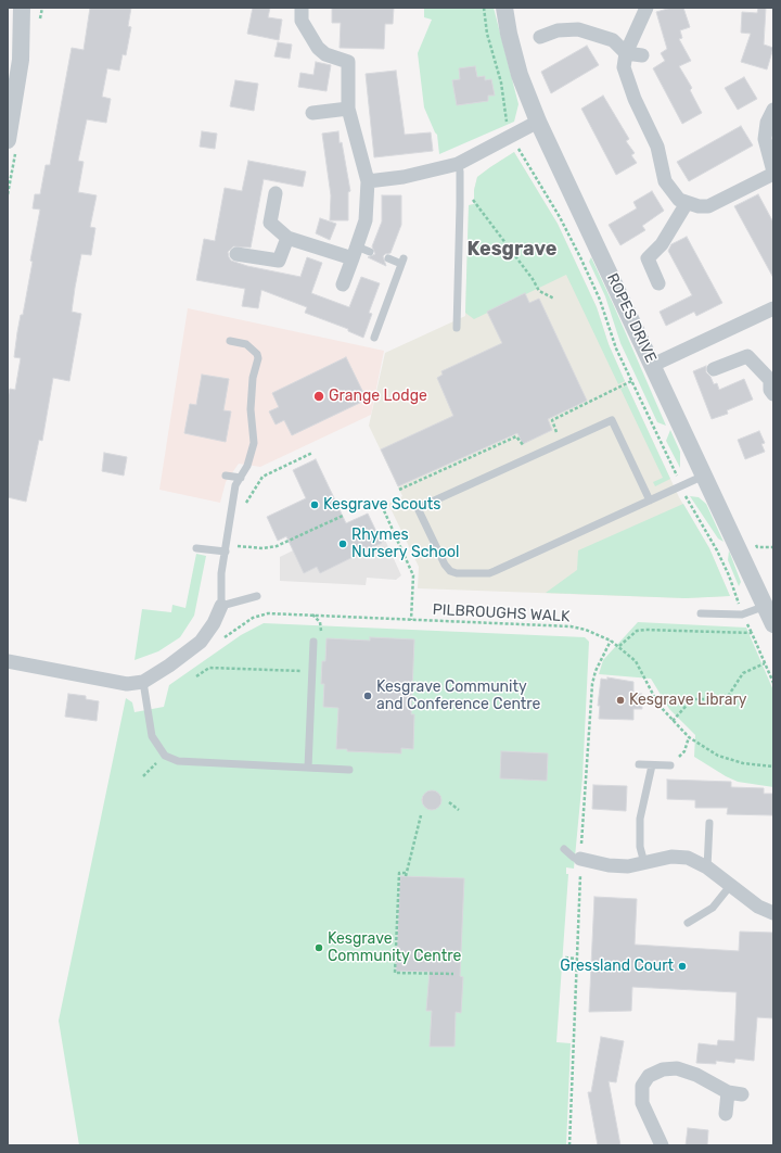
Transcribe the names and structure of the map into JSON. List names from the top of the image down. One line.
{"streets":{"street":["ROPES DRIVE"],"path":["PILBROUGHS WALK"]},"districts":["Kesgrave"],"places":["Grange Lodge","Kesgrave Scouts","Rhymes Nursery School","Kesgrave Community and Conference Centre","Kesgrave Library","Kesgrave Community Centre","Gressland Court"]}
